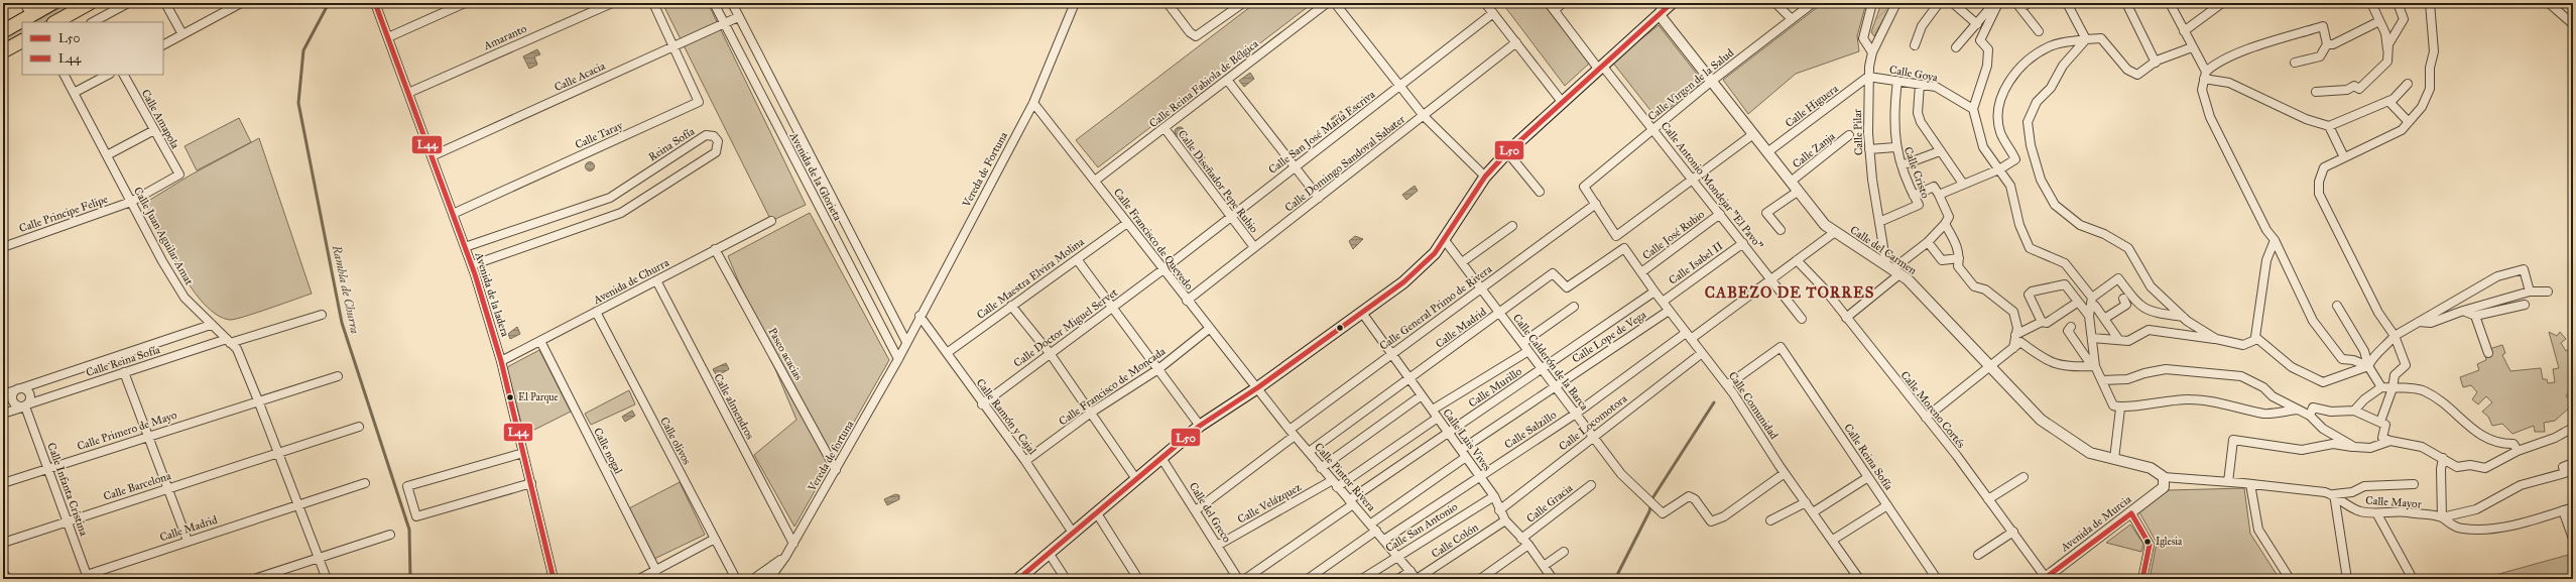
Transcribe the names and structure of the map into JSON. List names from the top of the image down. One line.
{"streets":{"street":["Amaranto","Calle Goya","Calle Acacia","Calle Reina Fabiola de Bélgica","Calle Virgen de la Salud","Calle Higuera","Calle Amapola","Calle San José María Escriva","Calle Pilar","Calle Taray","Reina Sofía","Calle Zanja","Calle Domingo Sandoval Sabater","Vereda de Fortuna","Calle Cristo","Avenida de la Glorieta","Calle Diseñador Pepe Rubio","Calle Antonio Mondejar \"El Pavo\"","Calle Principe Felipe","Calle José Rubio","Calle Juan Aguilar Amat","Calle Francisco de Quevedo","Calle del Carmen","Calle Isabel II","Calle Maestra Elvira Molina","Avenida de Churra","Avenida de la ladera","Calle General Primo de Rivera","Calle Doctor Miguel Servet","Calle Madrid","Calle Lope de Vega","Paseo acacias","Calle Reina Sofía","Calle Calderón de la Barca","Calle Francisco de Moncada","Calle Murillo","Calle Comunidad","Calle almendros","Calle Moreno Cortés","Calle Ramón y Cajal","Calle Locomotora","Calle Salzillo","Calle Primero de Mayo","Calle Luis Vives","Calle olivos","Calle nogal","Vereda de fortuna","Calle Pintor Rivera","Calle Barcelona","Calle Infanta Cristina","Calle Mayor","Calle Velázquez","Calle Gracia","Calle del Greco","Avenida de Murcia","Calle San Antonio","Calle Colón"]},"crossings":[["Amaranto","Avenida de la ladera"],["Calle Goya","Calle Higuera"],["Calle Goya","Calle Pilar"],["Calle Goya","Calle Cristo"],["Calle Acacia","Calle Taray"],["Calle Acacia","Avenida de la Glorieta"],["Calle Acacia","Avenida de la ladera"],["Calle Reina Fabiola de Bélgica","Calle Diseñador Pepe Rubio"],["Calle Reina Fabiola de Bélgica","Calle Francisco de Quevedo"],["Calle Virgen de la Salud","Calle Antonio Mondejar \"El Pavo\""],["Calle Virgen de la Salud","Calle del Carmen"],["Calle Virgen de la Salud","Calle General Primo de Rivera"],["Calle Higuera","Calle Pilar"],["Calle Higuera","Calle del Carmen"],["Calle Amapola","Calle Principe Felipe"],["Calle San José María Escriva","Calle Diseñador Pepe Rubio"],["Calle San José María Escriva","Calle Francisco de Quevedo"],["Calle San José María Escriva","Calle Doctor Miguel Servet"],["Calle Pilar","Calle Cristo"],["Calle Pilar","Calle del Carmen"],["Calle Taray","Avenida de la ladera"],["Reina Sofía","Avenida de la ladera"],["Calle Zanja","Calle del Carmen"],["Calle Domingo Sandoval Sabater","Calle Diseñador Pepe Rubio"],["Calle Domingo Sandoval Sabater","Calle Francisco de Quevedo"],["Vereda de Fortuna","Avenida de la Glorieta"],["Vereda de Fortuna","Calle Francisco de Quevedo"],["Vereda de Fortuna","Calle Ramón y Cajal"],["Vereda de Fortuna","Vereda de fortuna"],["Avenida de la Glorieta","Vereda de fortuna"],["Calle Antonio Mondejar \"El Pavo\"","Calle José Rubio"],["Calle Antonio Mondejar \"El Pavo\"","Calle Isabel II"],["Calle Antonio Mondejar \"El Pavo\"","Calle Salzillo"],["Calle Principe Felipe","Calle Juan Aguilar Amat"],["Calle José Rubio","Calle Comunidad"],["Calle Juan Aguilar Amat","Calle Madrid"],["Calle Juan Aguilar Amat","Calle Reina Sofía"],["Calle Juan Aguilar Amat","Calle Primero de Mayo"],["Calle Juan Aguilar Amat","Calle Barcelona"],["Calle Francisco de Quevedo","Calle Maestra Elvira Molina"],["Calle Francisco de Quevedo","Calle Doctor Miguel Servet"],["Calle Francisco de Quevedo","Calle Francisco de Moncada"],["Calle Francisco de Quevedo","Calle Pintor Rivera"],["Calle del Carmen","Calle Salzillo"],["Calle del Carmen","Calle Mayor"],["Calle del Carmen","Avenida de Murcia"],["Calle Isabel II","Calle Comunidad"],["Calle Maestra Elvira Molina","Calle Ramón y Cajal"],["Avenida de Churra","Avenida de la ladera"],["Avenida de Churra","Paseo acacias"],["Avenida de Churra","Calle almendros"],["Avenida de Churra","Calle olivos"],["Avenida de Churra","Calle nogal"],["Calle General Primo de Rivera","Calle Calderón de la Barca"],["Calle General Primo de Rivera","Calle Luis Vives"],["Calle General Primo de Rivera","Calle Pintor Rivera"],["Calle General Primo de Rivera","Calle del Greco"],["Calle Doctor Miguel Servet","Calle Ramón y Cajal"],["Calle Madrid","Calle Calderón de la Barca"],["Calle Madrid","Calle Comunidad"],["Calle Madrid","Calle Luis Vives"],["Calle Madrid","Calle Pintor Rivera"],["Calle Madrid","Calle Infanta Cristina"],["Calle Lope de Vega","Calle Calderón de la Barca"],["Calle Lope de Vega","Calle Comunidad"],["Calle Lope de Vega","Calle Luis Vives"],["Calle Lope de Vega","Calle Pintor Rivera"],["Paseo acacias","Vereda de fortuna"],["Calle Reina Sofía","Calle Comunidad"],["Calle Reina Sofía","Calle Infanta Cristina"],["Calle Calderón de la Barca","Calle Murillo"],["Calle Calderón de la Barca","Calle Comunidad"],["Calle Calderón de la Barca","Calle Locomotora"],["Calle Calderón de la Barca","Calle Salzillo"],["Calle Francisco de Moncada","Calle Ramón y Cajal"],["Calle Murillo","Calle Comunidad"],["Calle Murillo","Calle Luis Vives"],["Calle Murillo","Calle Pintor Rivera"],["Calle Comunidad","Calle Locomotora"],["Calle Comunidad","Calle Salzillo"],["Calle almendros","Vereda de fortuna"],["Calle Moreno Cortés","Calle Salzillo"],["Calle Moreno Cortés","Avenida de Murcia"],["Calle Locomotora","Calle Luis Vives"],["Calle Salzillo","Calle Luis Vives"],["Calle Salzillo","Calle Pintor Rivera"],["Calle Primero de Mayo","Calle Infanta Cristina"],["Calle Luis Vives","Calle Velázquez"],["Calle Luis Vives","Calle Gracia"],["Calle Luis Vives","Calle San Antonio"],["Calle Luis Vives","Calle Colón"],["Calle Pintor Rivera","Calle Velázquez"],["Calle Pintor Rivera","Calle San Antonio"],["Calle Pintor Rivera","Calle Colón"],["Calle Barcelona","Calle Infanta Cristina"],["Calle Mayor","Avenida de Murcia"],["Calle Velázquez","Calle del Greco"]],"districts":["CABEZO DE TORRES"],"water":["Rambla de Churra"],"places":["El Parque","Iglesia"],"lines":["transit line L50","transit line L44"],"legend":["L50","L44"]}
